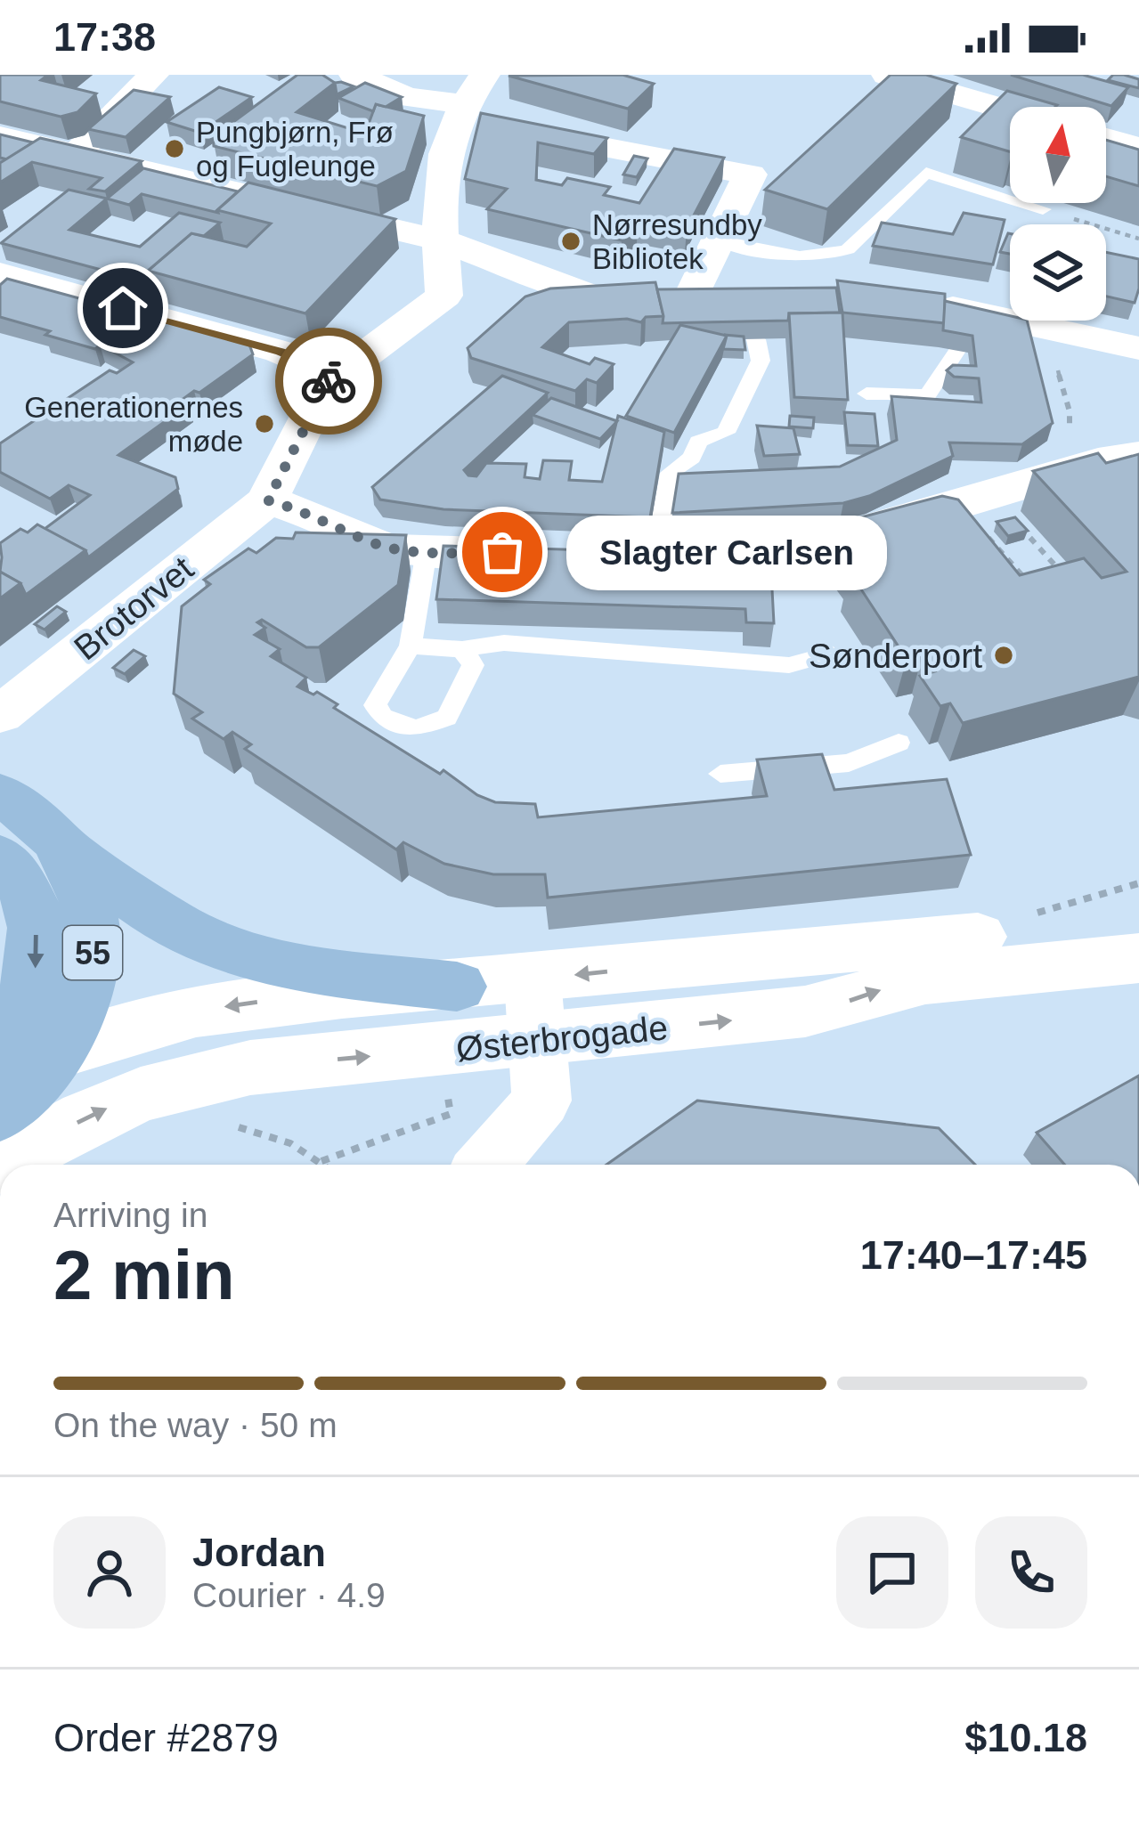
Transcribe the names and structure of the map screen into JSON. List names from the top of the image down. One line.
{"streets":{"main road":["55","Østerbrogade"],"street":["Brotorvet"]},"crossings":[["55","Østerbrogade"]],"places":["Pungbjørn, Frø og Fugleunge","Nørresundby Bibliotek","Generationernes møde","Slagter Carlsen","Sønderport"],"north":"top","page":{"status":"17:38","bubble":"Slagter Carlsen","heading":["2 min","Arriving in","17:40–17:45"],"panel":["Jordan","Courier · 4.9","Order #2879","$10.18"],"bar":"On the way · 50 m"}}
